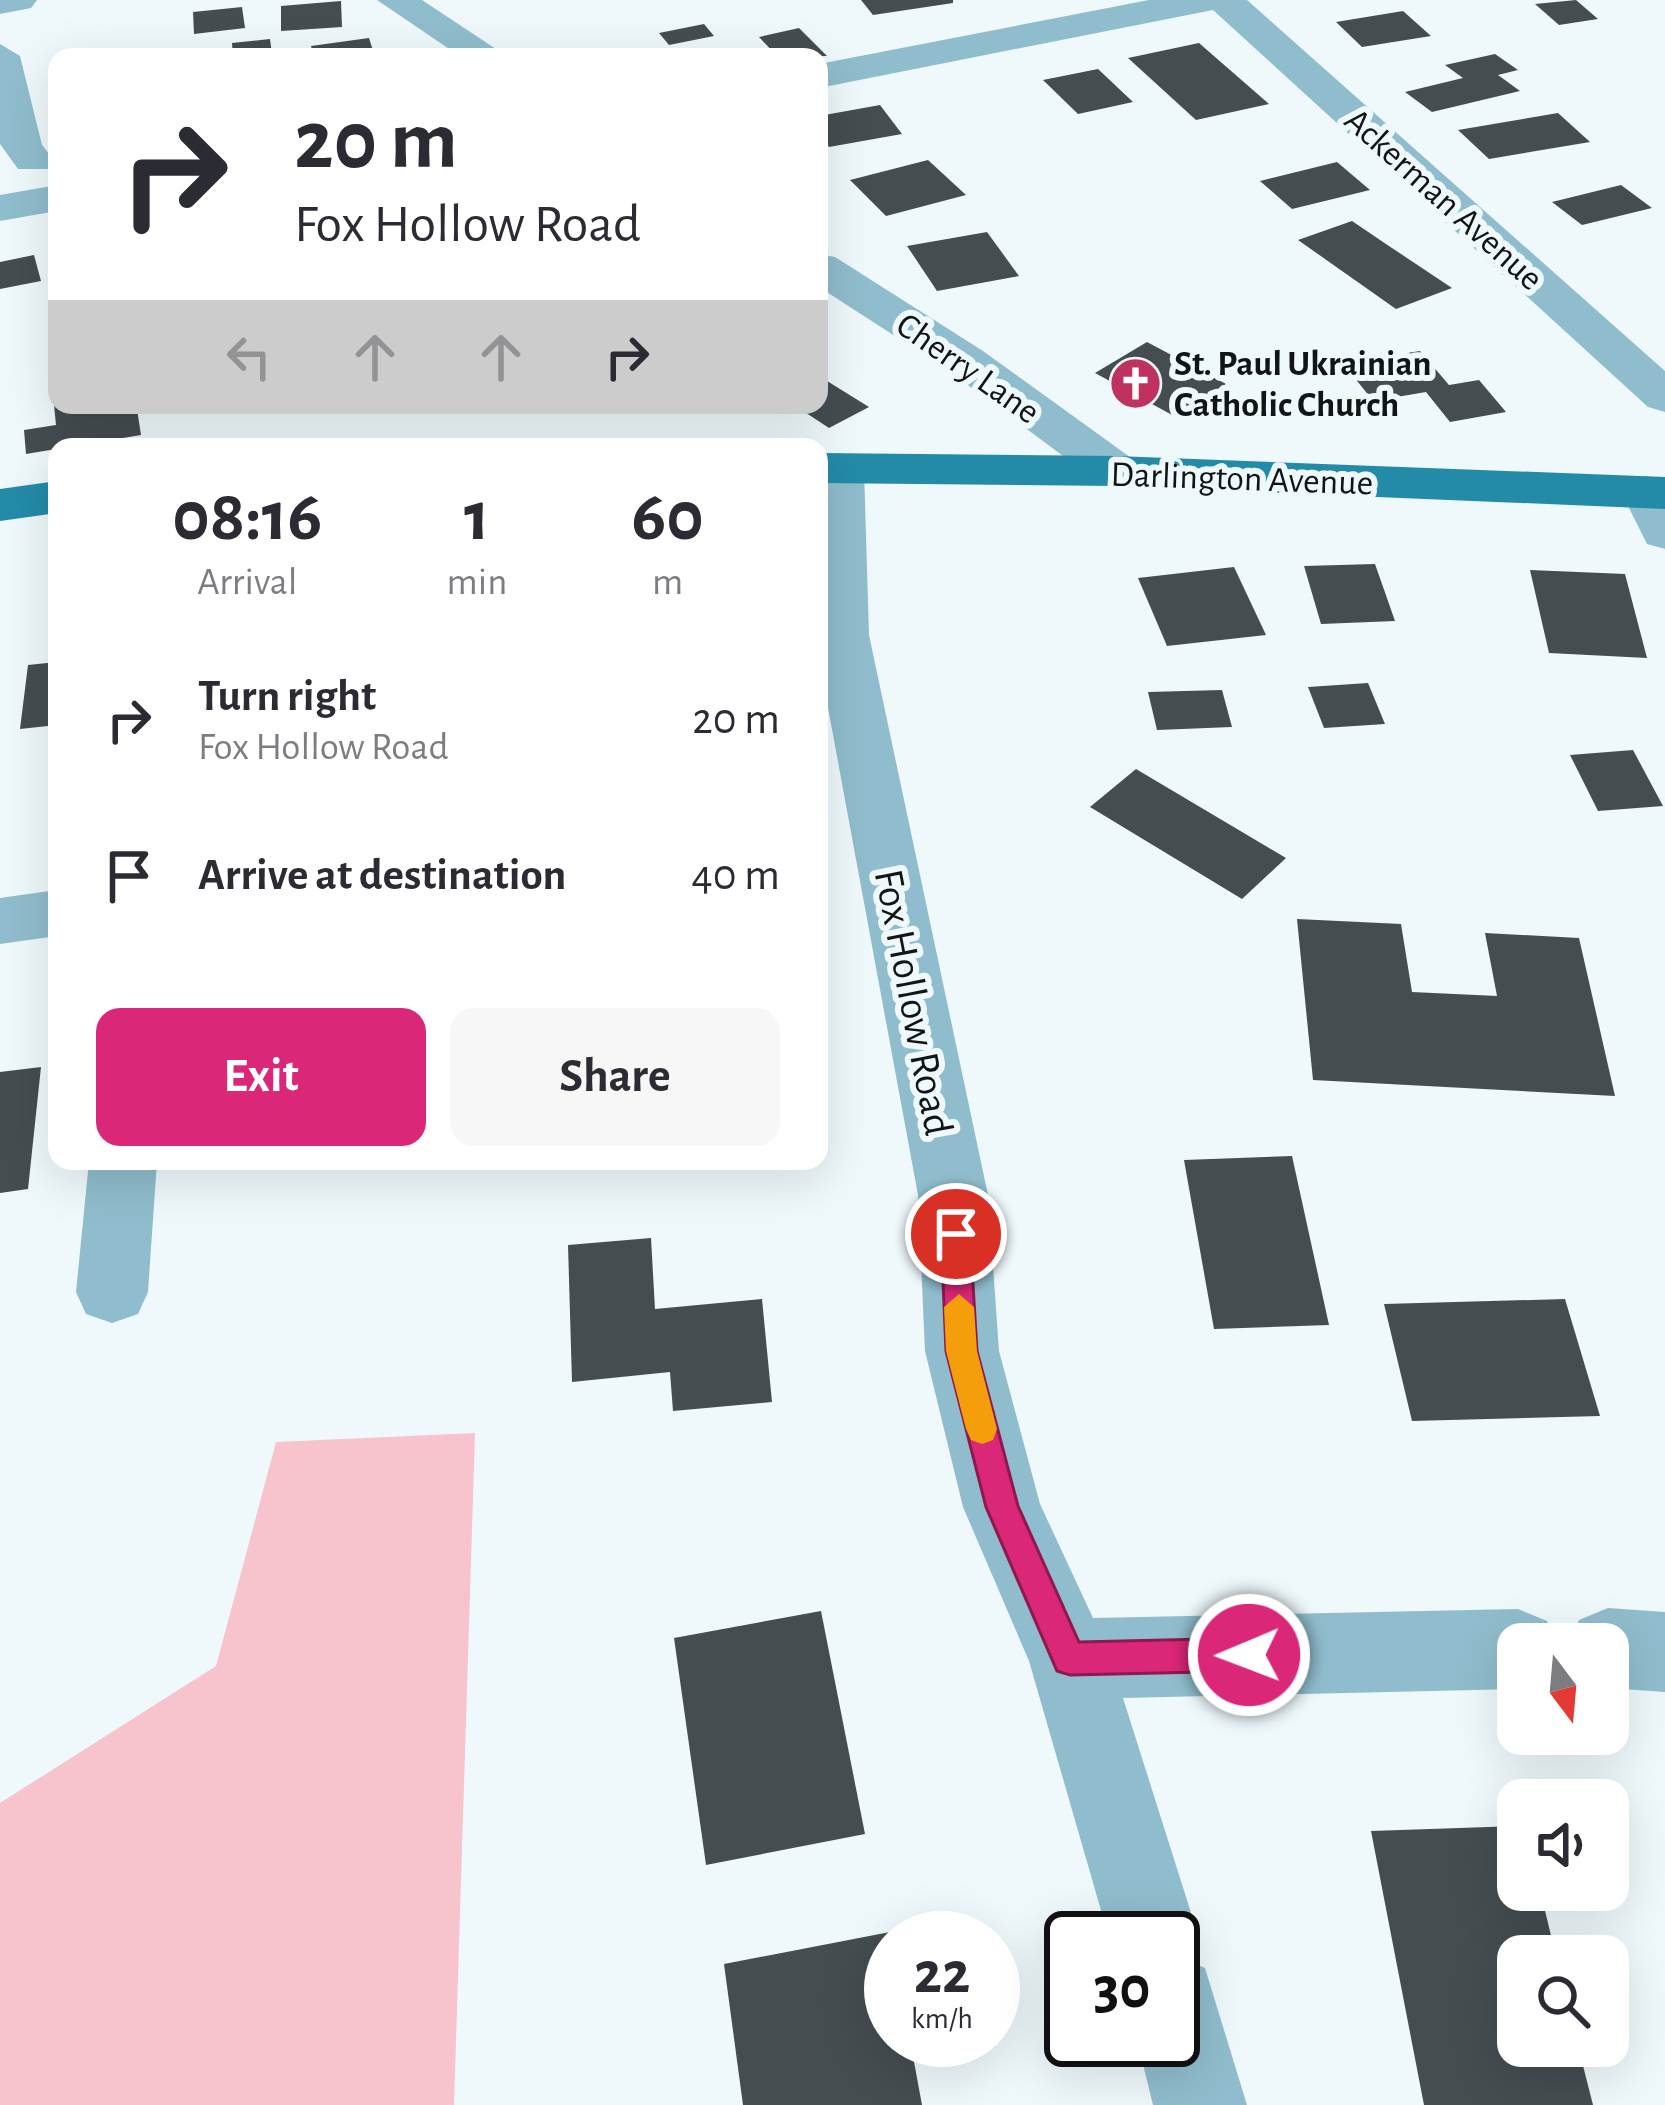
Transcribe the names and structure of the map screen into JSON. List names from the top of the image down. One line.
{"streets":{"main road":["Darlington Avenue"],"street":["Ackerman Avenue","Cherry Lane","Fox Hollow Road"]},"crossings":[["Cherry Lane","Darlington Avenue"],["Darlington Avenue","Fox Hollow Road"]],"places":{"church":["St. Paul Ukrainian Catholic Church"]},"north":"bottom","page":{"turn":["20 m","Fox Hollow Road"],"eta":["08:16","Arrival","1","min","60","m"],"list":[{"name":"Turn right","note":"Fox Hollow Road","value":"20 m"},{"name":"Arrive at destination","value":"40 m"}],"buttons":["Exit","Share"],"speed":"22 km/h","limit":"30"}}
